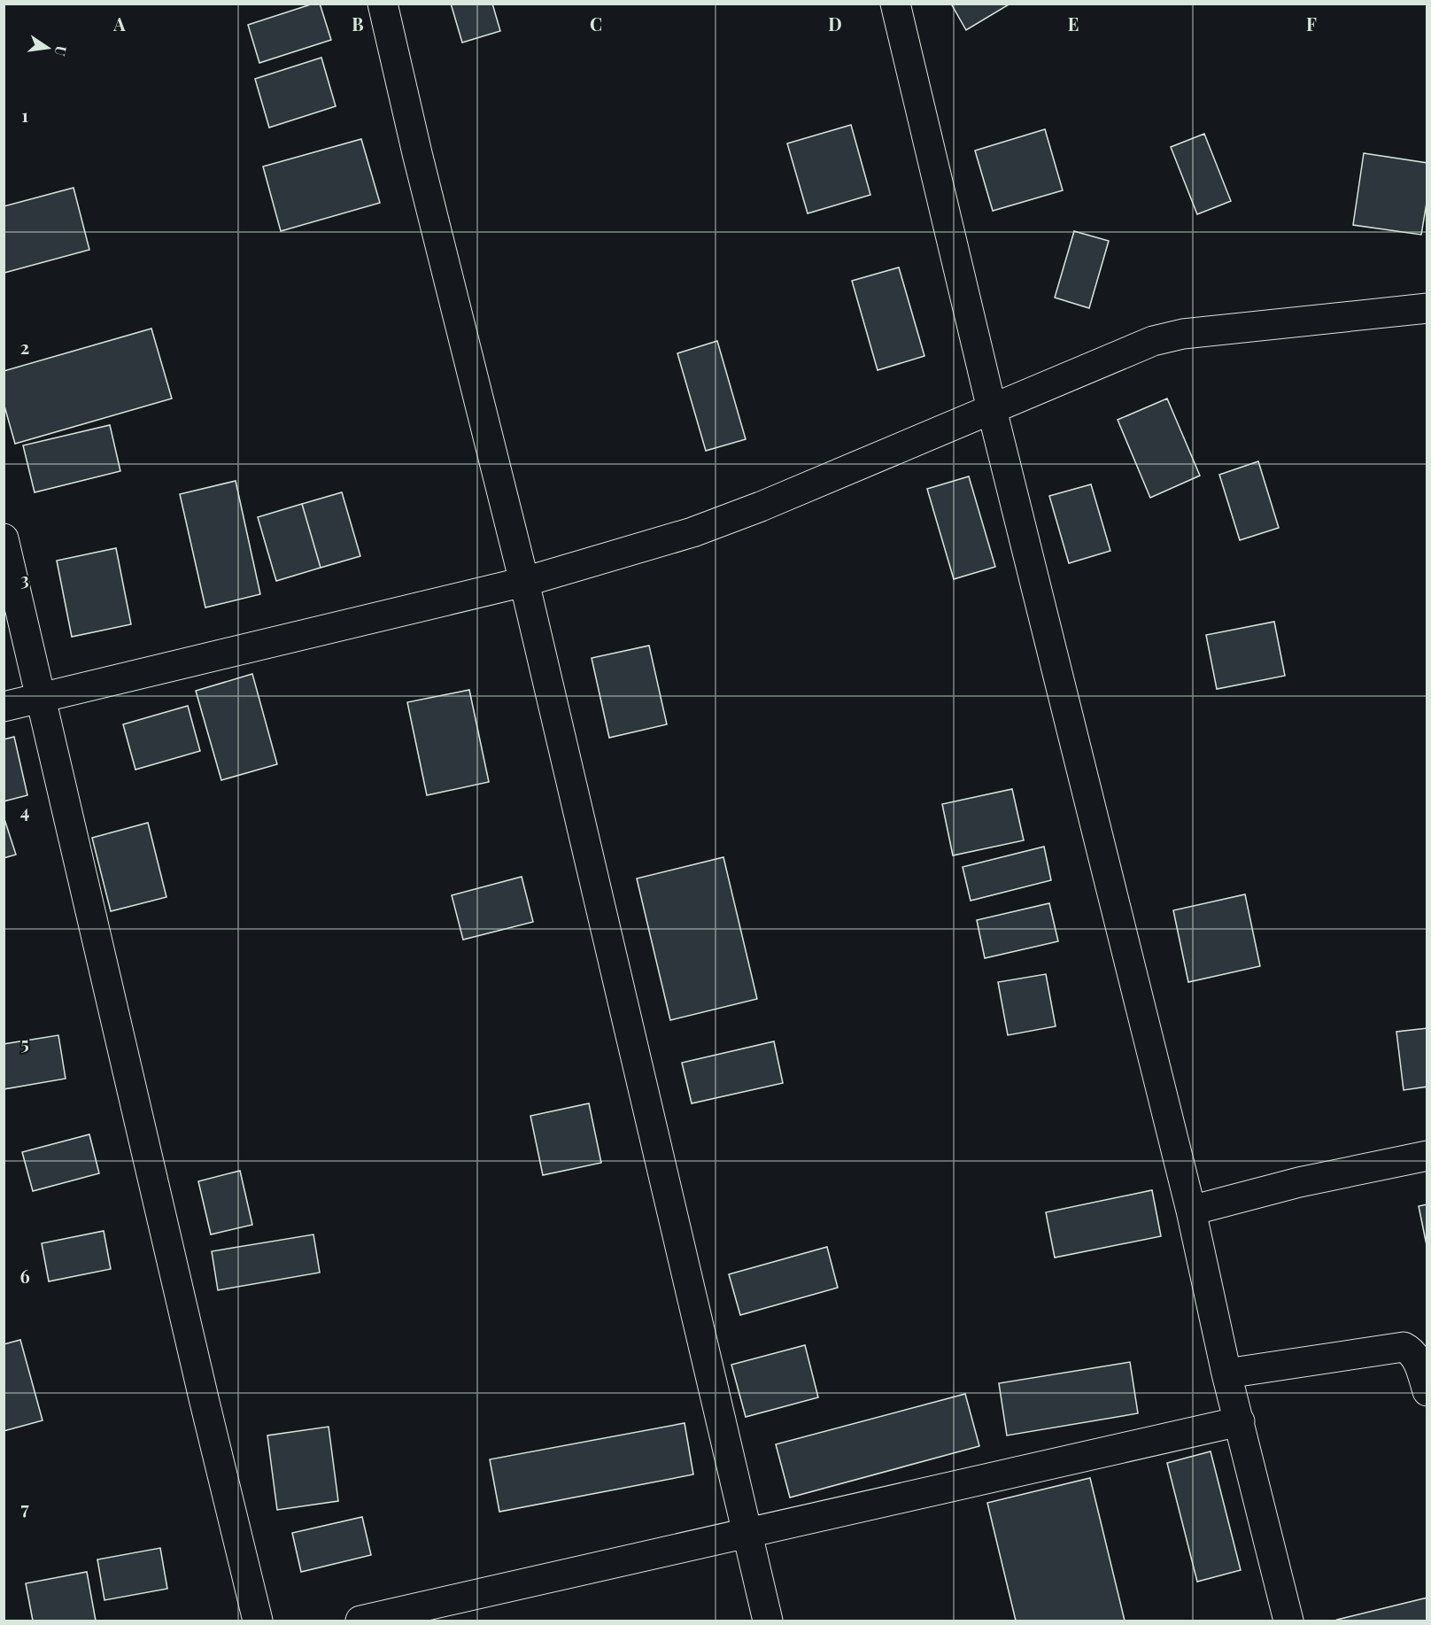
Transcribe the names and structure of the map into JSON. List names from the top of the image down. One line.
{"north":"right","grid":{"columns":["A","B","C","D","E","F"],"rows":["1","2","3","4","5","6","7"]}}
